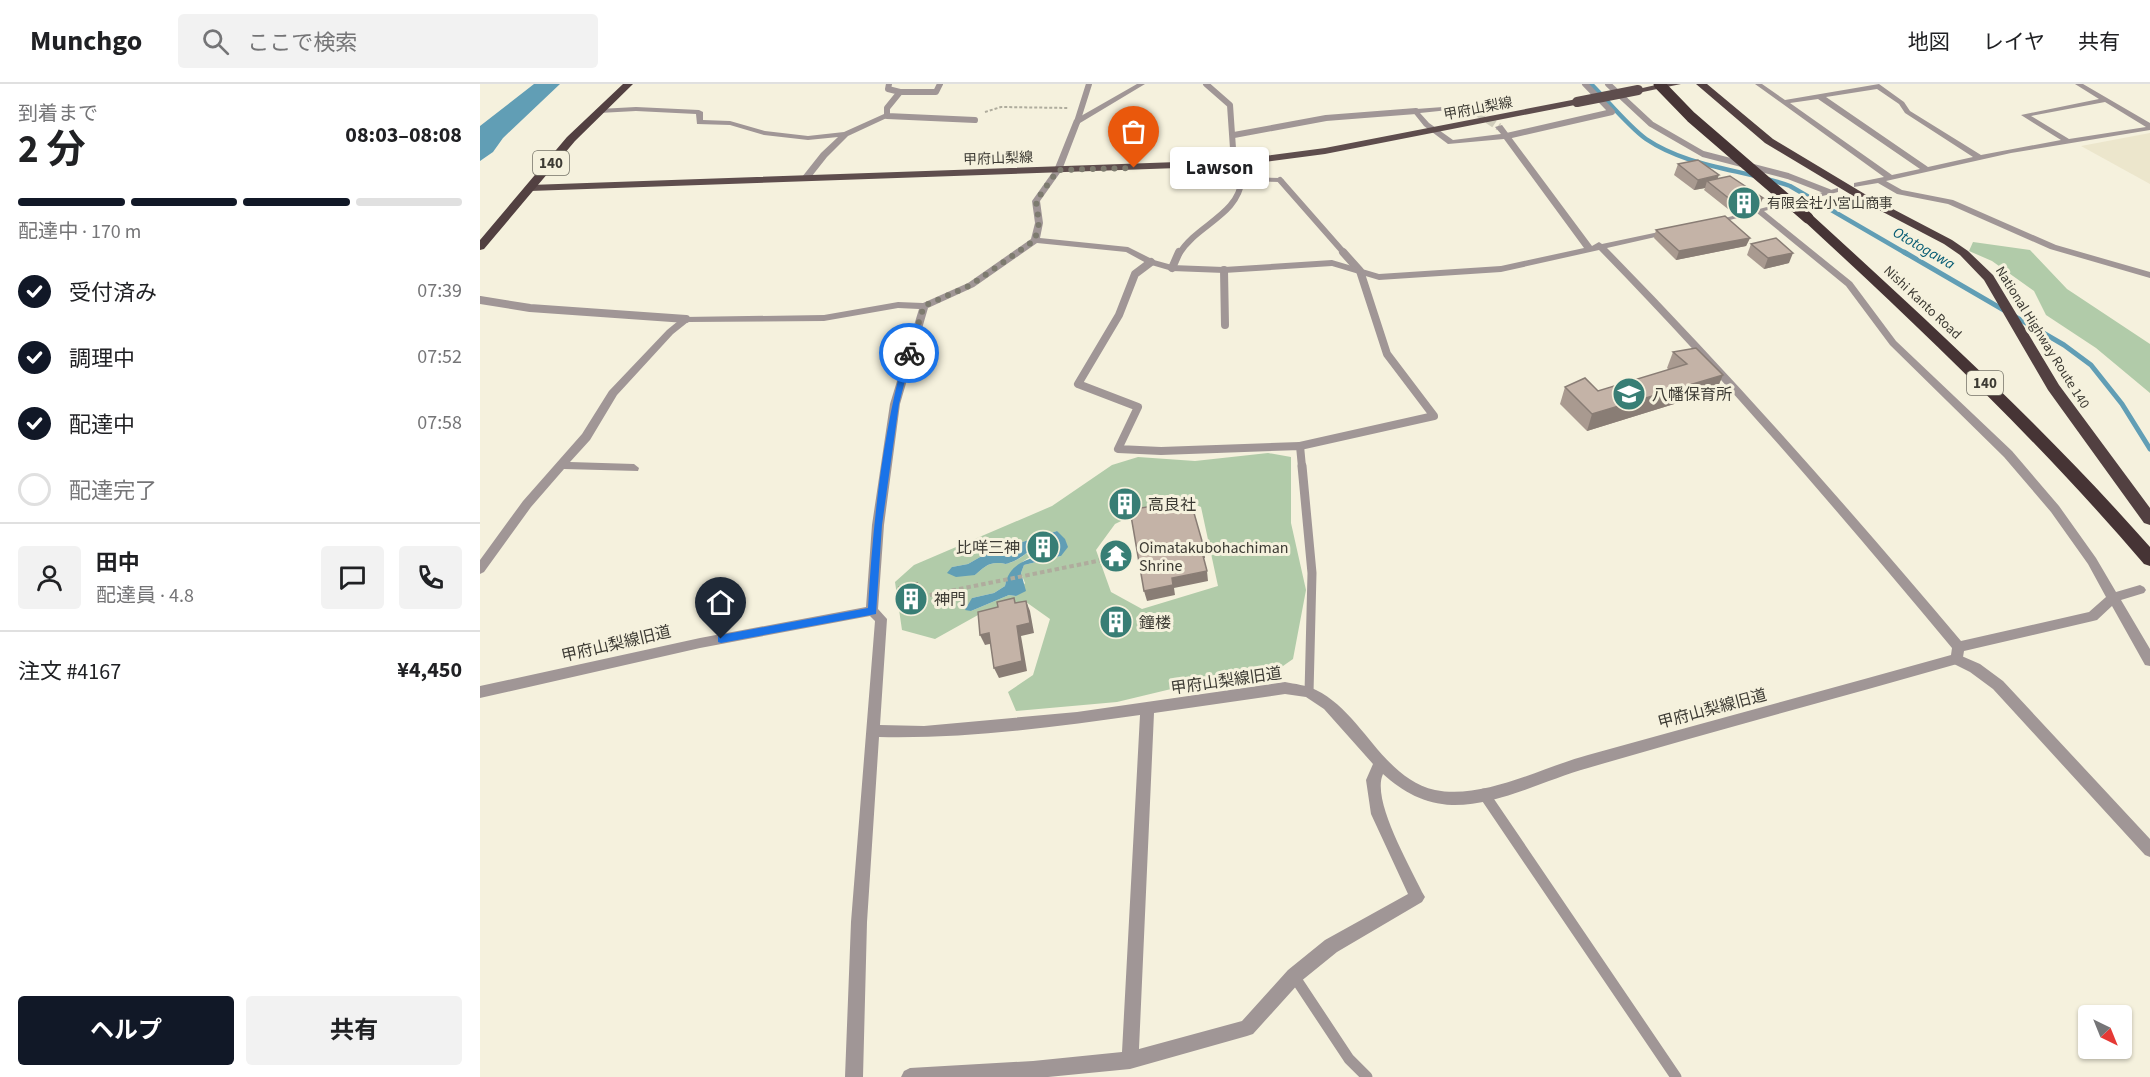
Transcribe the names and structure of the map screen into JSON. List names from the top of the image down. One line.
{"streets":{"highway":["140","Nishi Kanto Road","National Highway Route 140"],"main road":["甲府山梨線"],"street":["甲府山梨線旧道"]},"crossings":[["甲府山梨線","140"]],"water":["Ototogawa"],"places":{"other":["Lawson"],"building":["有限会社小宮山商事","高良社","比咩三神","神門","鐘楼"],"school or university":["八幡保育所"],"temple":["Oimatakubohachiman Shrine"]},"north":"bottom right","page":{"header":"Munchgo","search":"ここで検索","nav":["地図","レイヤ","共有"],"heading":["2 分","到着まで","08:03–08:08"],"panel":["田中","配達員 · 4.8","注文 #4167","¥4,450"],"bubble":"Lawson","bar":"配達中 · 170 m","list":[["受付済み","07:39"],["調理中","07:52"],["配達中","07:58"],"配達完了"],"buttons":["ヘルプ","共有"]}}
